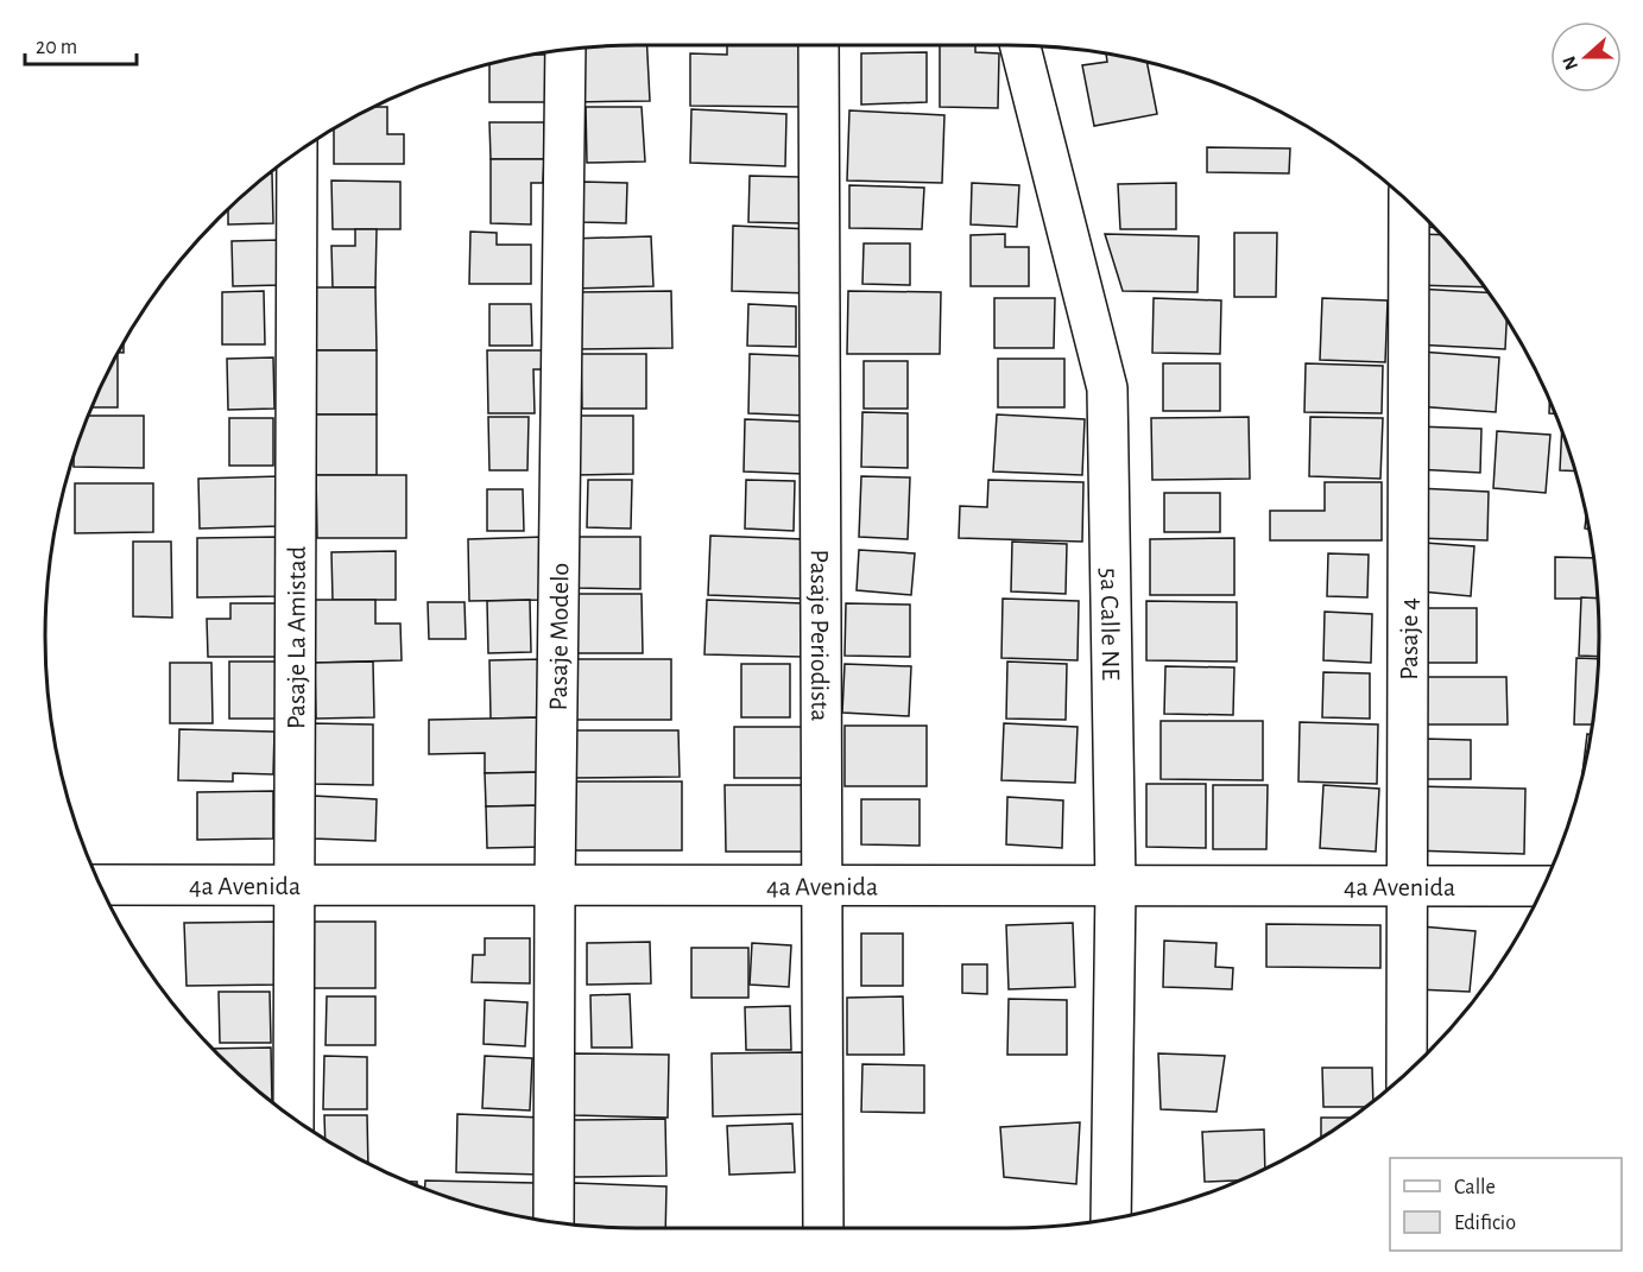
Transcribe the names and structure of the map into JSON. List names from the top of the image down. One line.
{"streets":{"street":["5a Calle NE","Pasaje Periodista","Pasaje La Amistad","Pasaje Modelo","Pasaje 4","4a Avenida"]},"crossings":[["5a Calle NE","4a Avenida"],["Pasaje Periodista","4a Avenida"],["Pasaje La Amistad","4a Avenida"],["Pasaje Modelo","4a Avenida"],["Pasaje 4","4a Avenida"]],"legend":["Calle","Edificio"],"scale_bar":"20 m","north":"left"}
